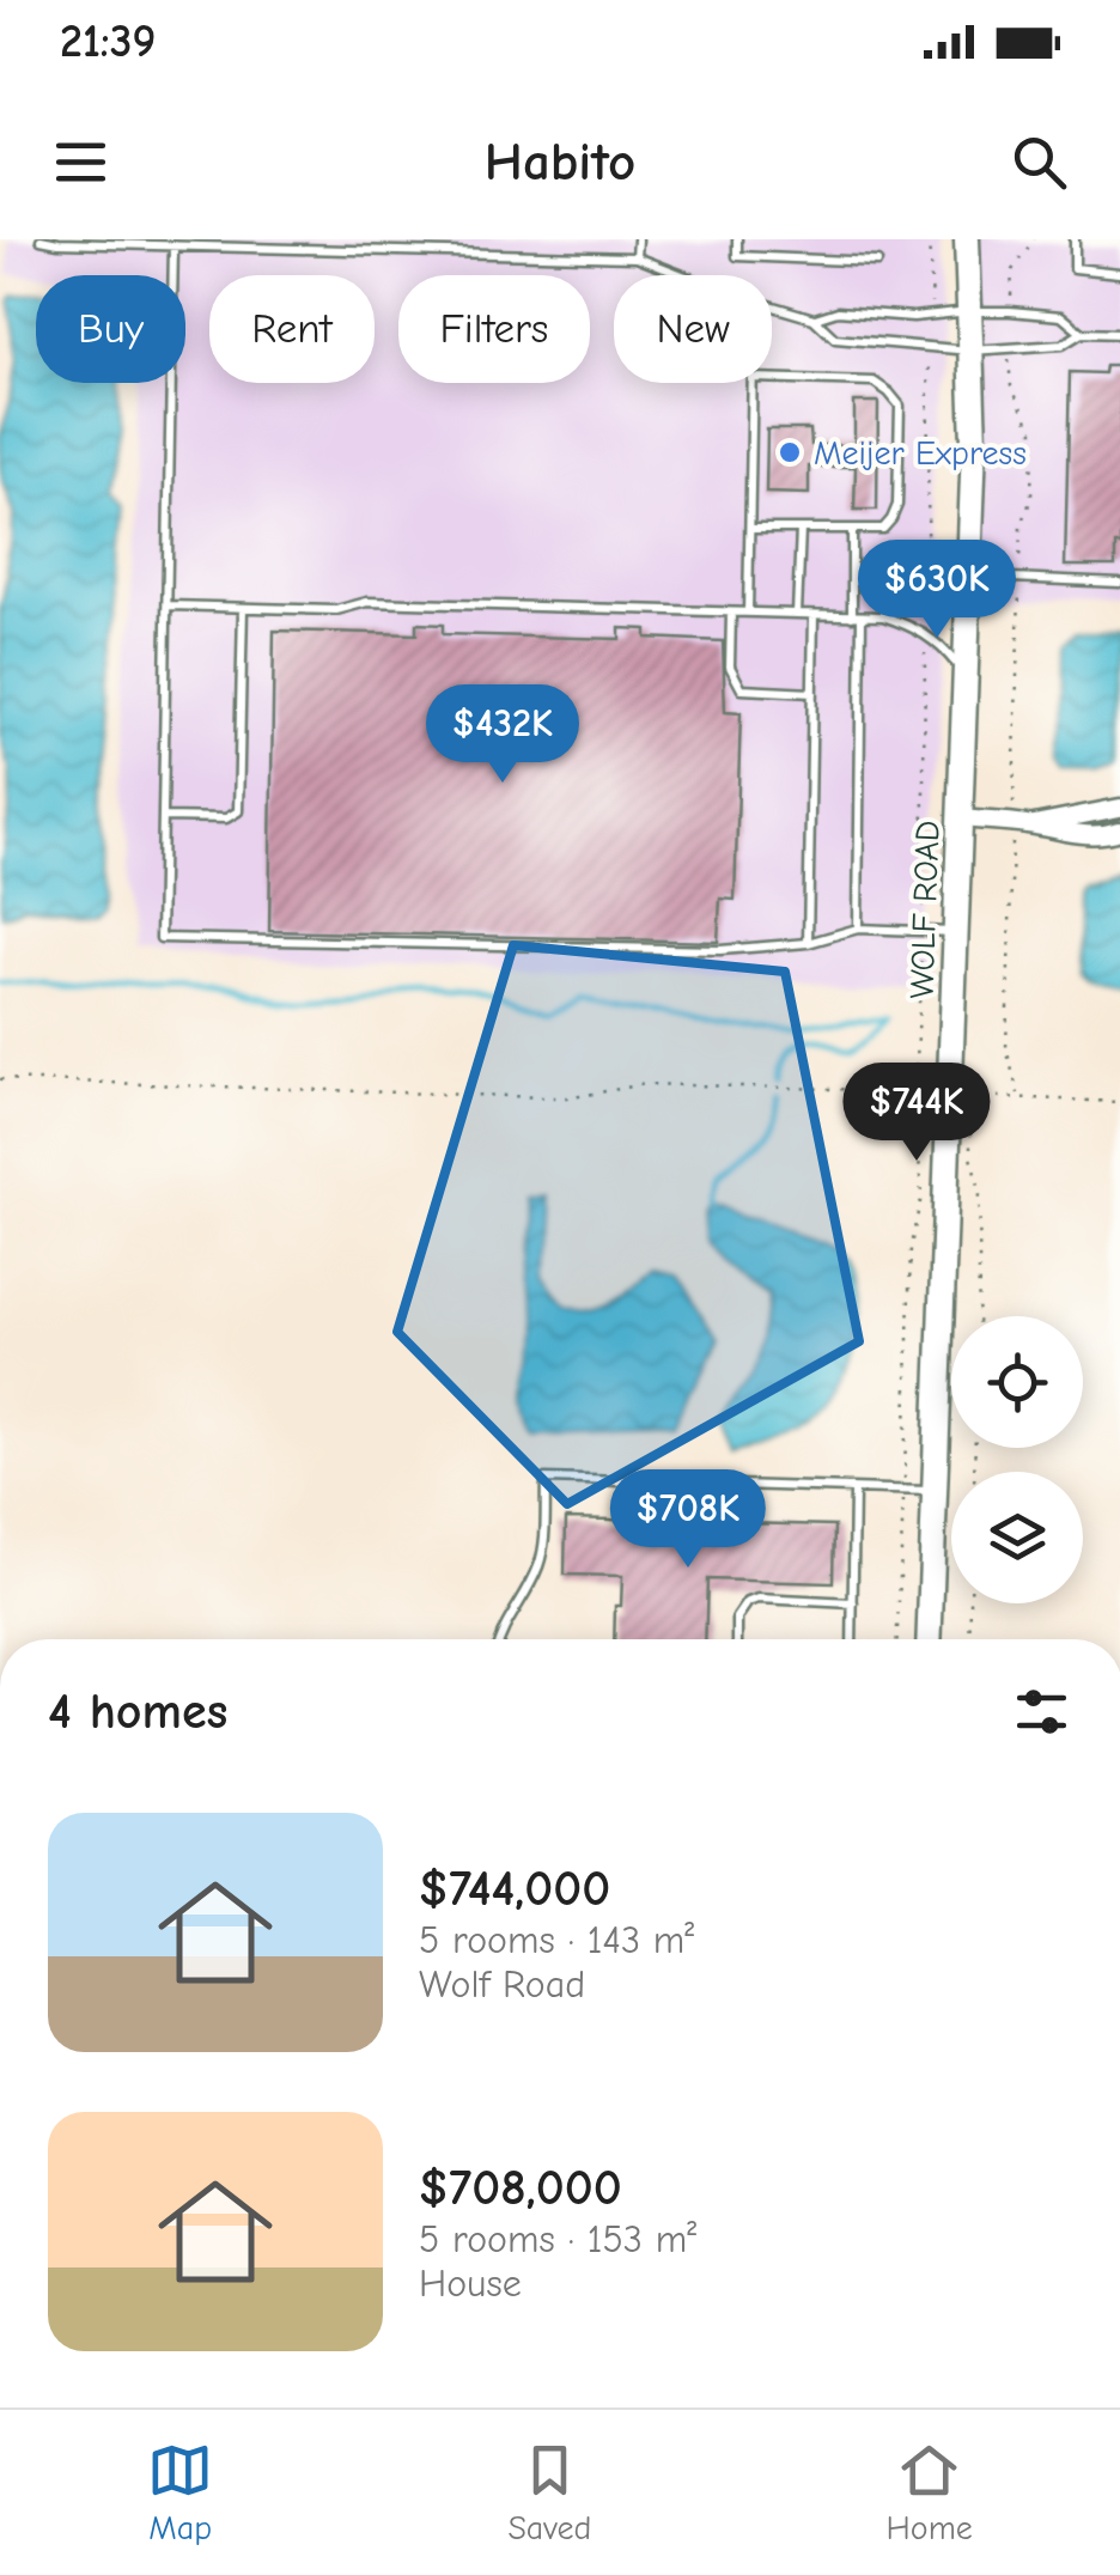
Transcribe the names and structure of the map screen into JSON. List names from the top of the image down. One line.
{"streets":{"main road":["WOLF ROAD"]},"places":["Meijer Express"],"page":{"status":"21:39","header":"Habito","chip":["Buy","Rent","Filters","New"],"price":["$630K","$432K","$744K","$708K"],"heading":"4 homes","list":[{"name":"$744,000","note":"5 rooms · 143 m² · Wolf Road"},{"name":"$708,000","note":"5 rooms · 153 m² · House"}],"tabs":["Map","Saved","Home"]}}
